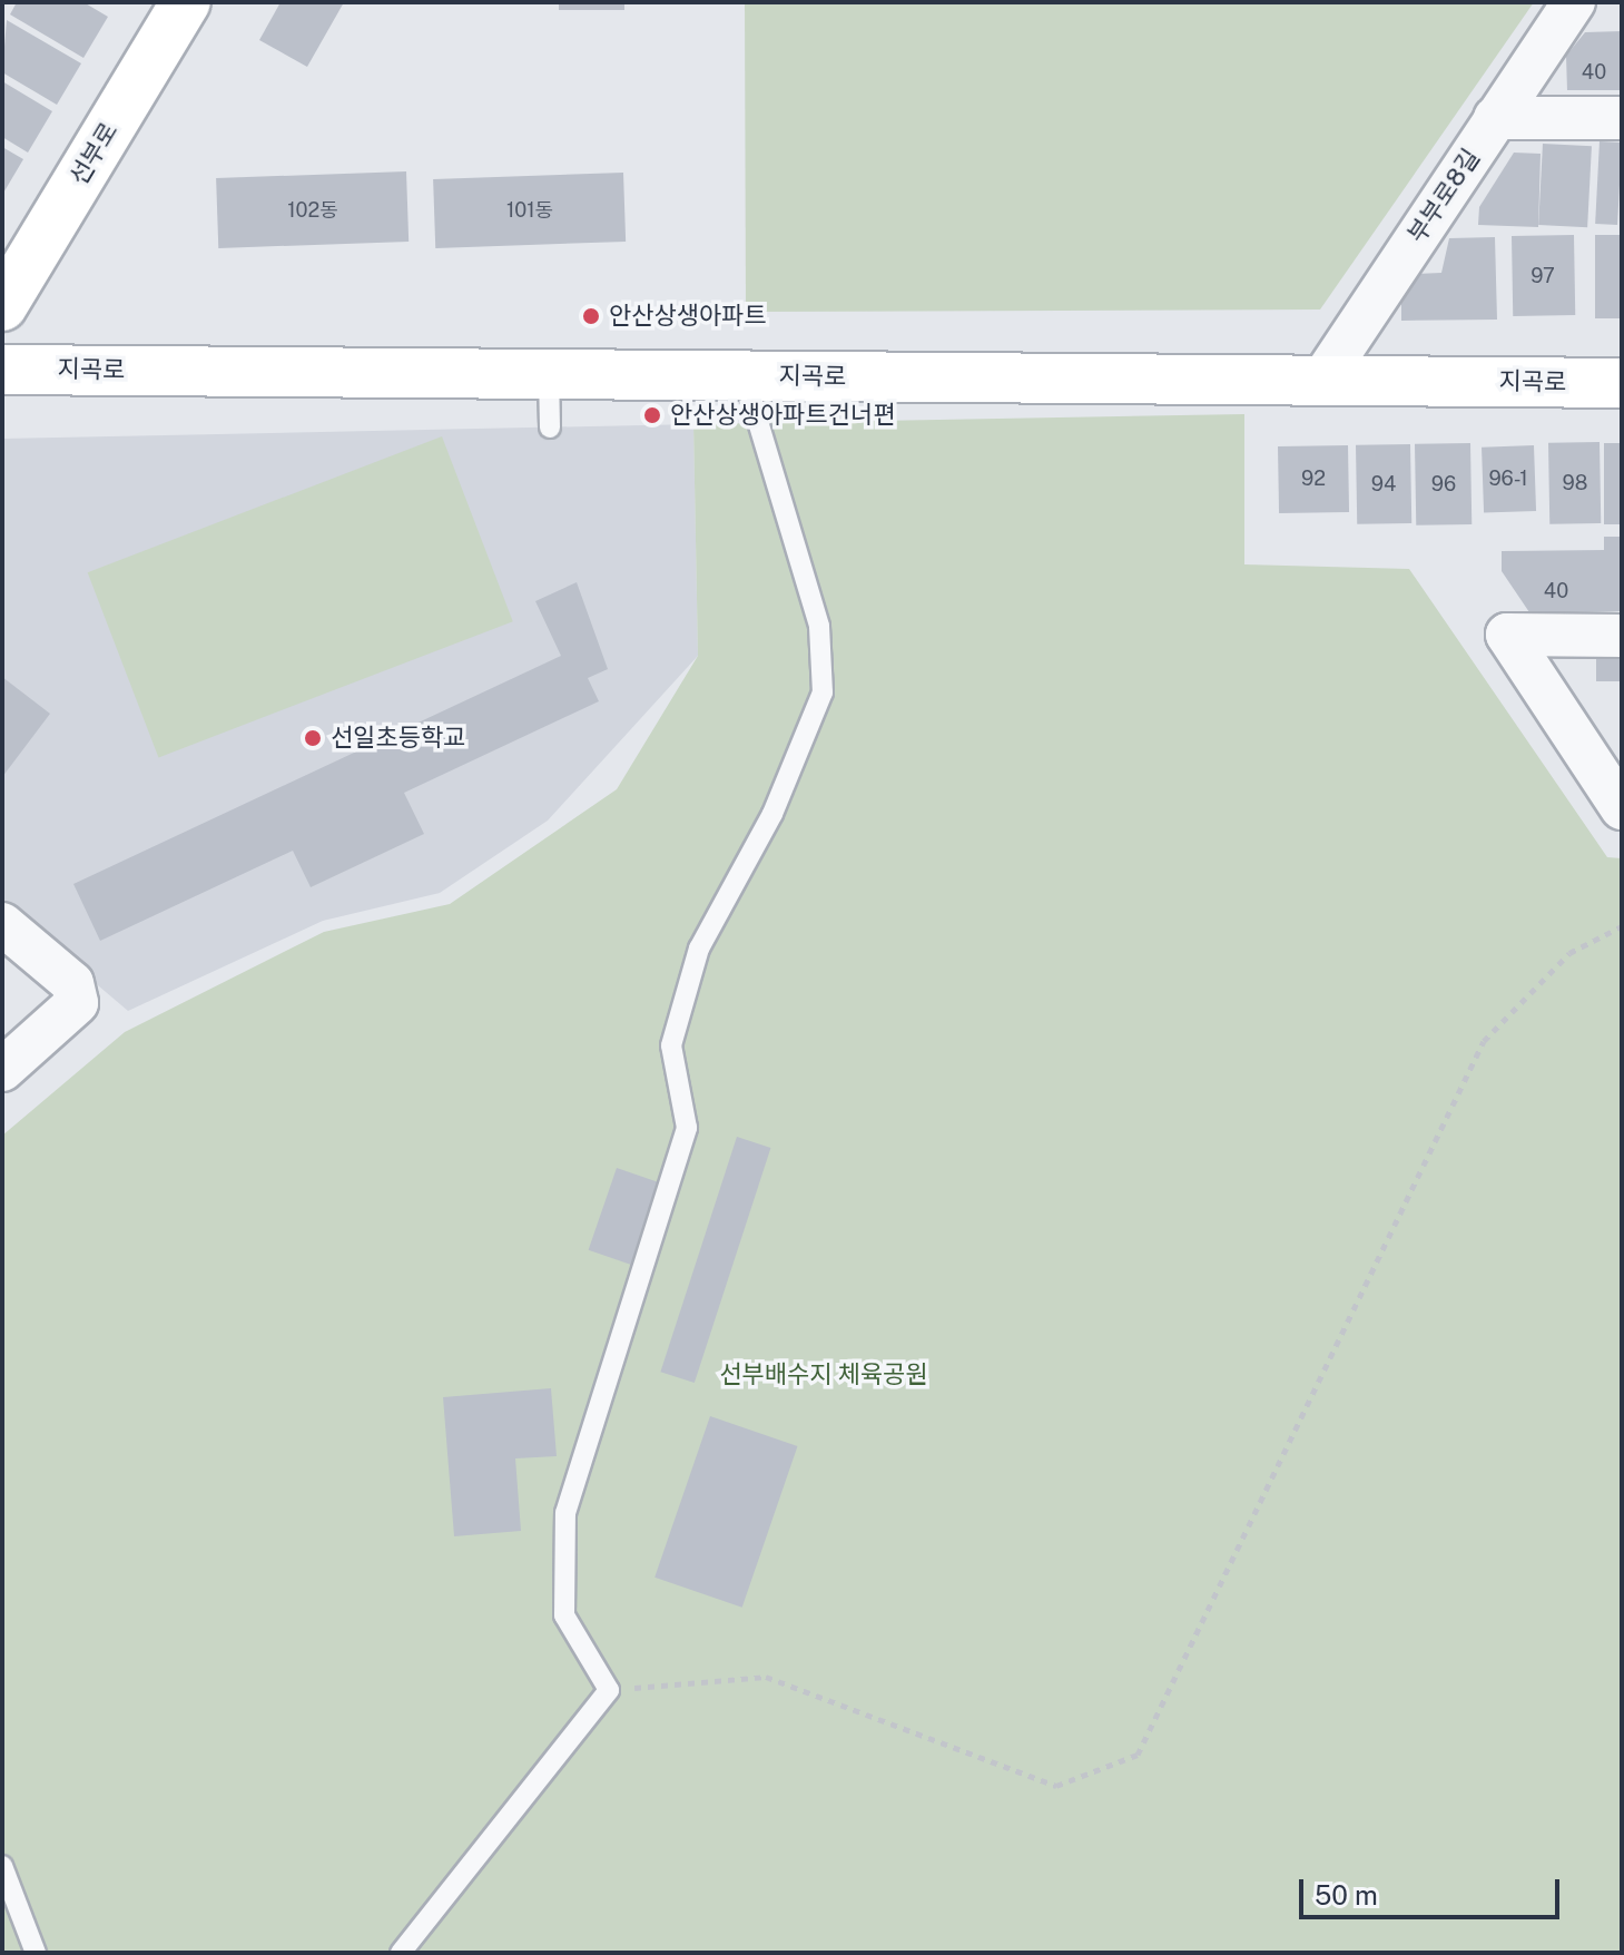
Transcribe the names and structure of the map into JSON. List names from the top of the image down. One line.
{"streets":{"main road":["선부로","지곡로"],"street":["부부로8길"]},"crossings":[["부부로8길","지곡로"]],"parks":["선부배수지 체육공원"],"places":["안산상생아파트","안산상생아파트건너편","선일초등학교"],"house_numbers":["40","102동","101동","97","92","96-1","98","94","96","40"],"scale_bar":"50 m"}
